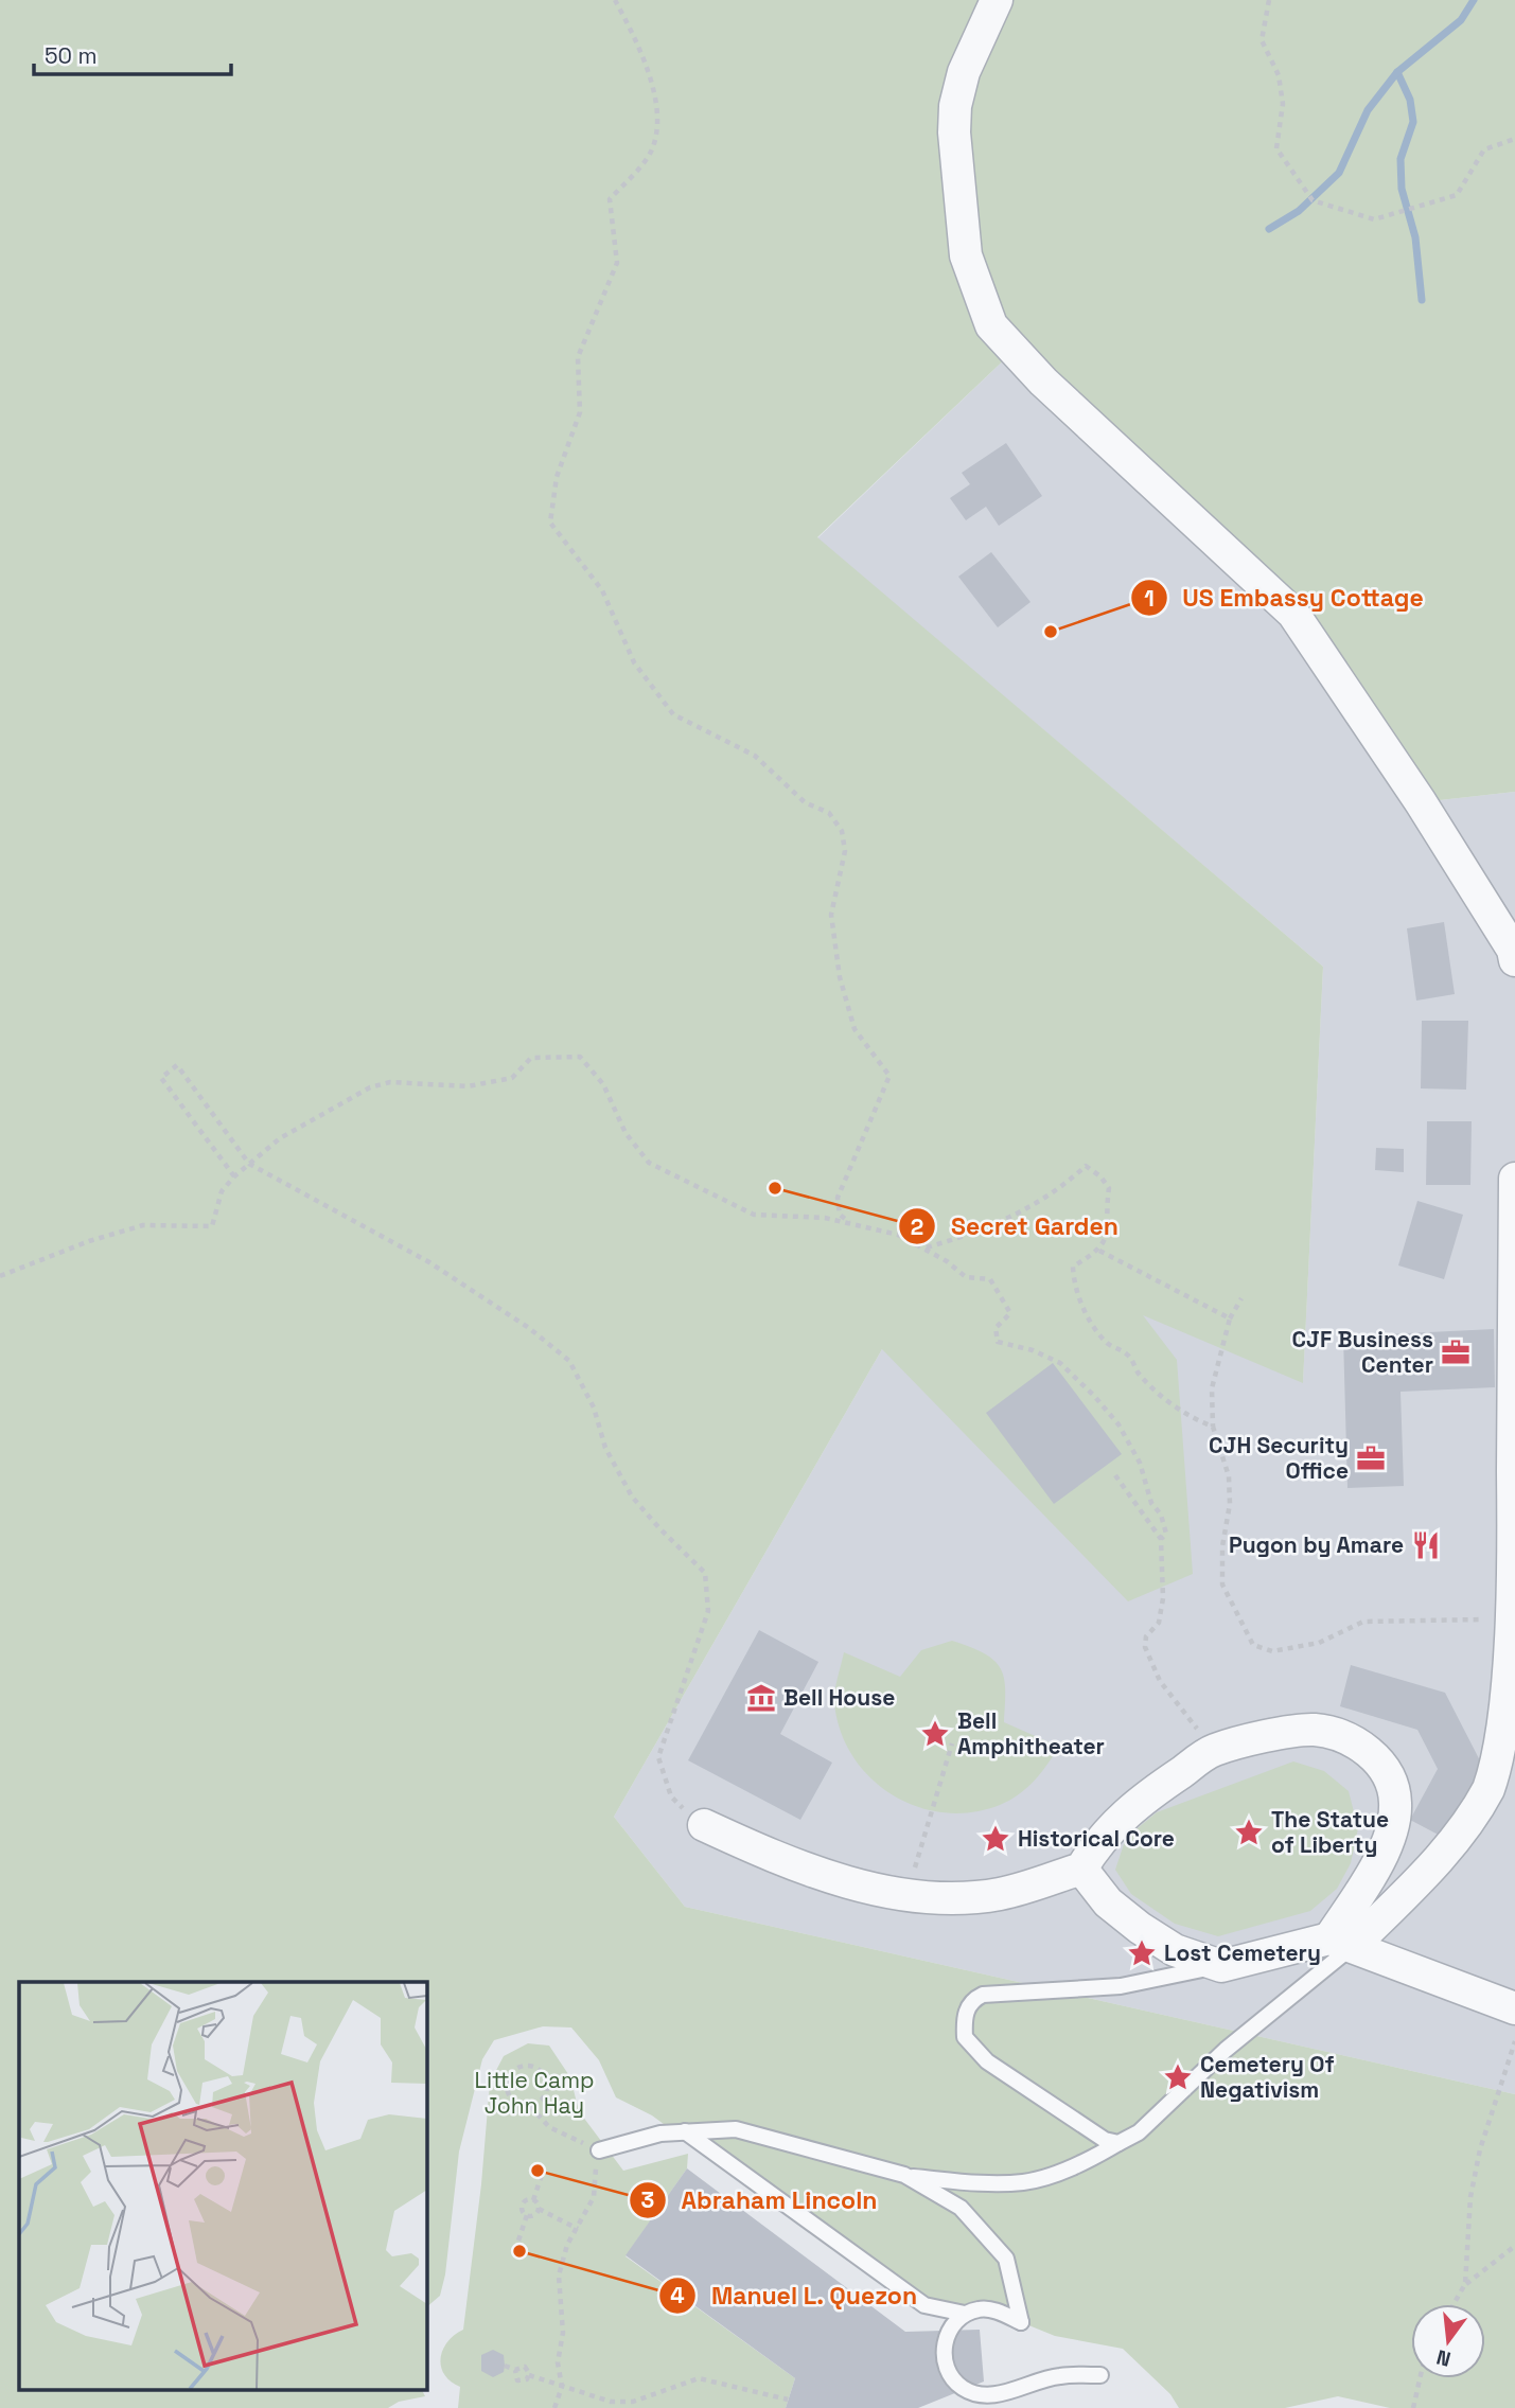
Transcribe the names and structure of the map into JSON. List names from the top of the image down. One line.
{"parks":["Little Camp John Hay"],"places":{"other":["US Embassy Cottage","Secret Garden","Abraham Lincoln","Manuel L. Quezon"],"office":["CJF Business Center","CJH Security Office"],"restaurant":["Pugon by Amare"],"museum":["Bell House"],"place":["Bell Amphitheater","The Statue of Liberty","Historical Core","Lost Cemetery","Cemetery Of Negativism"]},"scale_bar":"50 m","north":"bottom"}
